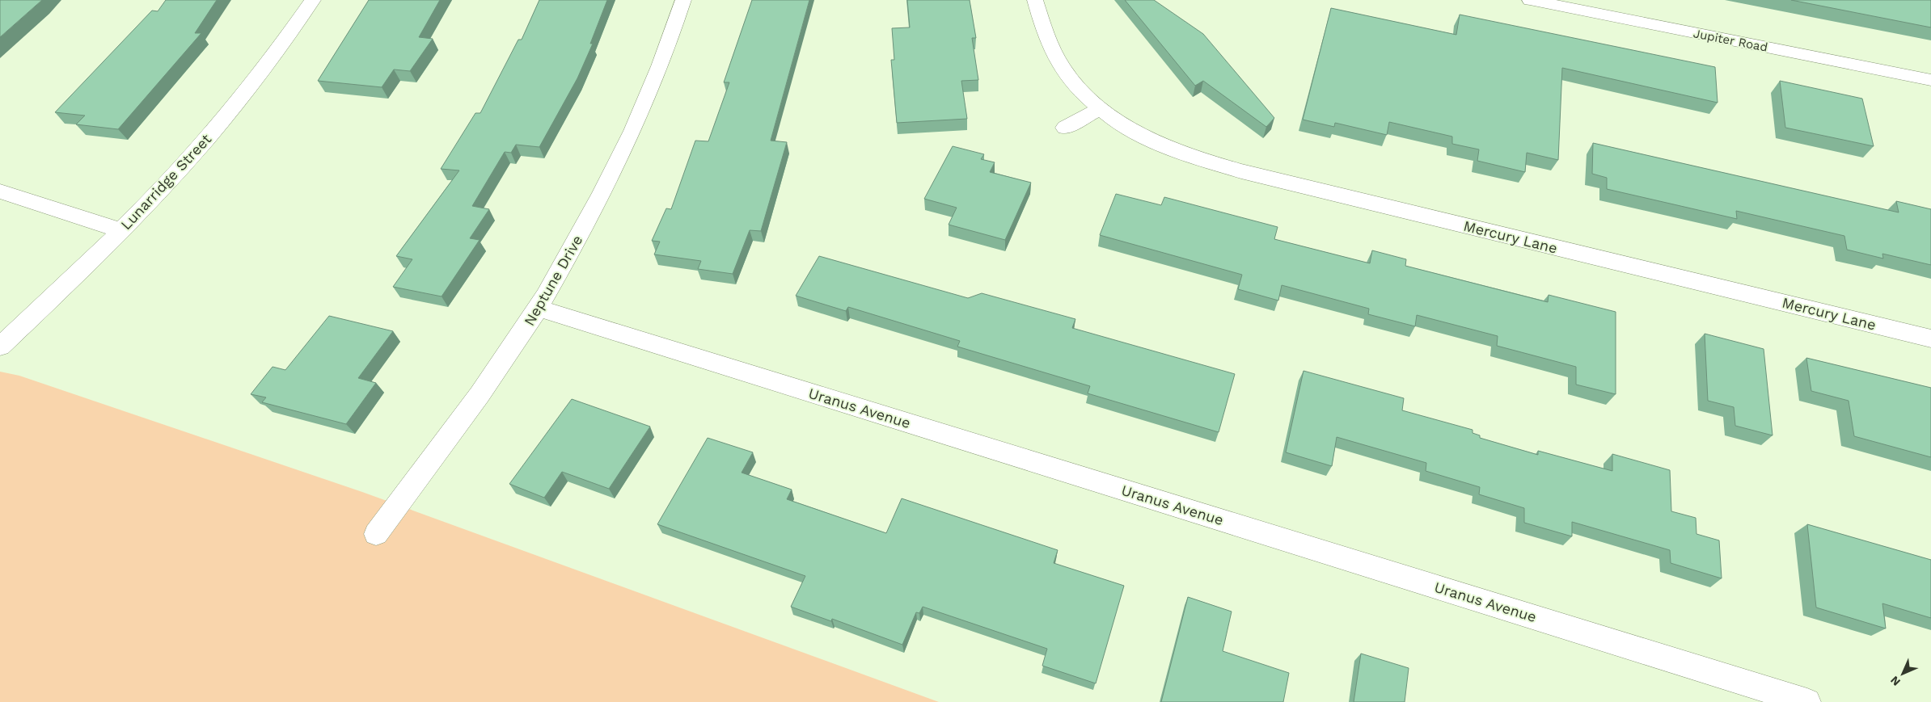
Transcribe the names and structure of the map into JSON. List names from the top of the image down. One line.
{"streets":{"street":["Jupiter Road","Lunarridge Street","Mercury Lane","Neptune Drive","Uranus Avenue"]},"crossings":[["Neptune Drive","Uranus Avenue"]],"north":"bottom left"}
